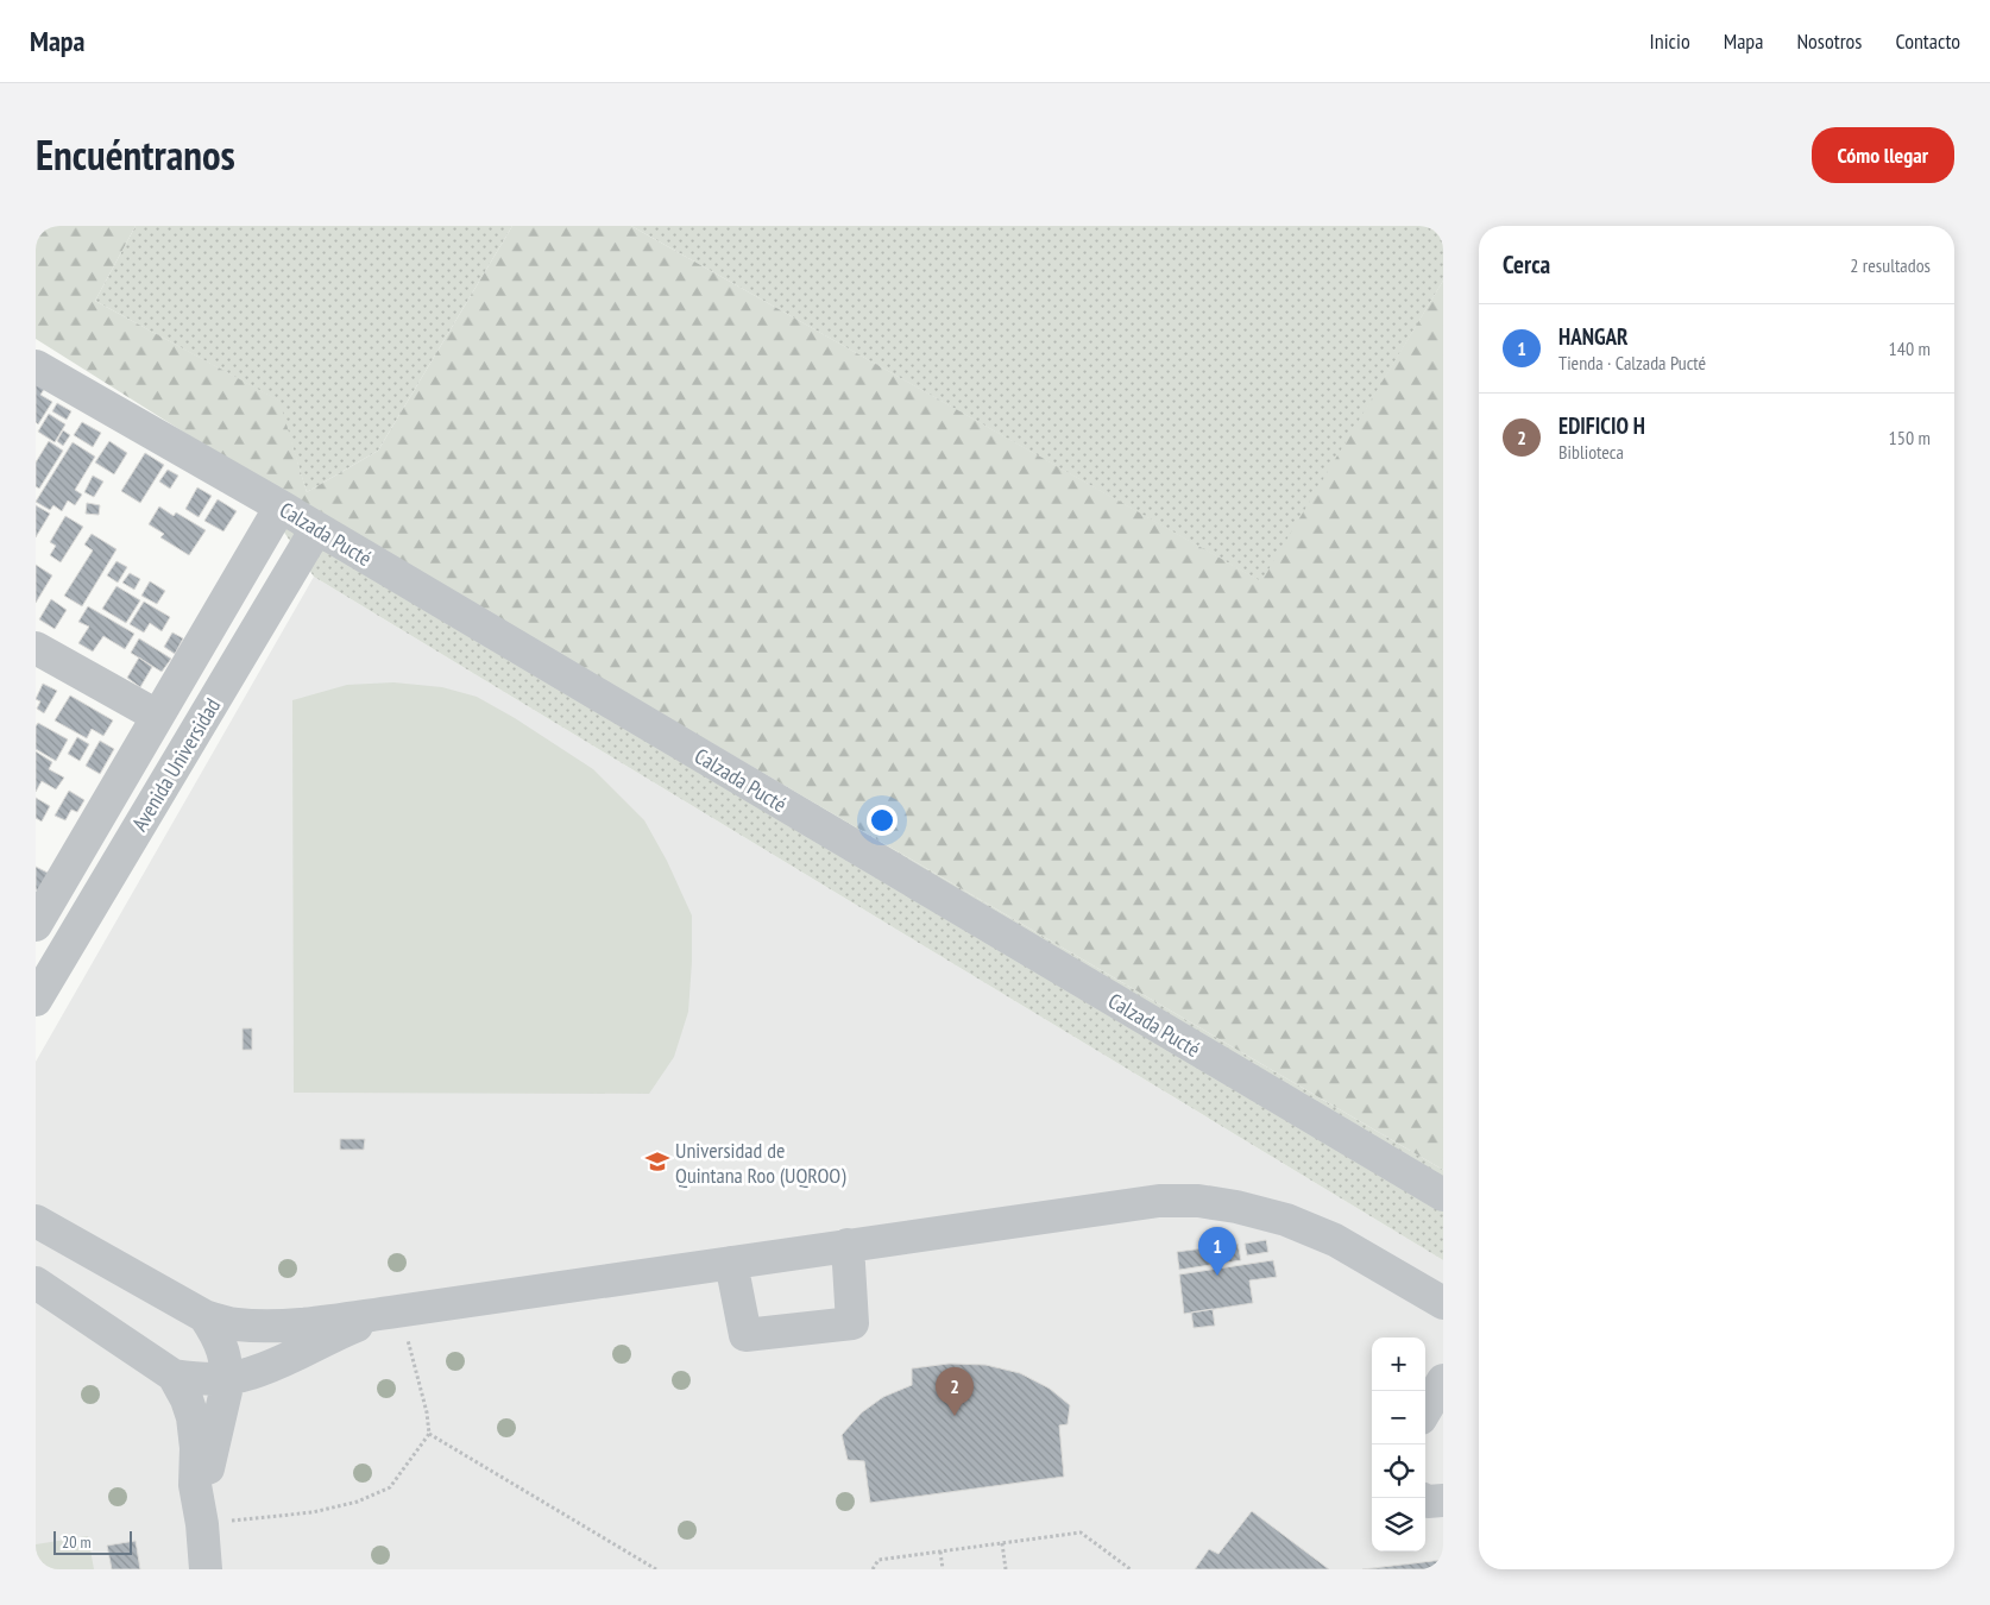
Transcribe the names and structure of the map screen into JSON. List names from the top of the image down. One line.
{"streets":{"street":["Calzada Pucté","Avenida Universidad"]},"crossings":[["Calzada Pucté","Avenida Universidad"]],"places":{"school or university":["Universidad de Quintana Roo (UQROO)"]},"scale_bar":"20 m","page":{"header":"Mapa","nav":["Inicio","Mapa","Nosotros","Contacto"],"title":"Encuéntranos","buttons":"Cómo llegar","heading":["Cerca","2 resultados"],"list":[{"mark":"1","name":"HANGAR","note":"Tienda · Calzada Pucté","value":"140 m"},{"mark":"2","name":"EDIFICIO H","note":"Biblioteca","value":"150 m"}],"pins":["1","2"],"map_buttons":["+","−"],"scale":"20 m"}}
